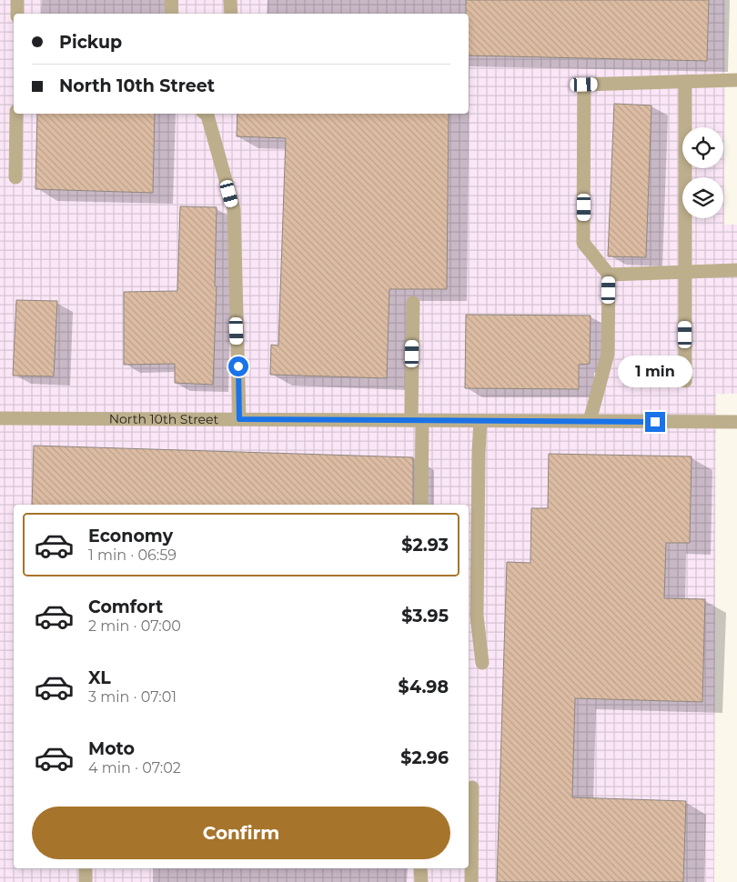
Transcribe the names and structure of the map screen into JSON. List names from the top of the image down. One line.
{"streets":{"street":["North 10th Street"]},"page":{"banner":["Pickup","North 10th Street"],"bubble":"1 min","list":[{"name":"Economy","note":"1 min · 06:59","value":"$2.93"},{"name":"Comfort","note":"2 min · 07:00","value":"$3.95"},{"name":"XL","note":"3 min · 07:01","value":"$4.98"},{"name":"Moto","note":"4 min · 07:02","value":"$2.96"}],"buttons":"Confirm"}}
